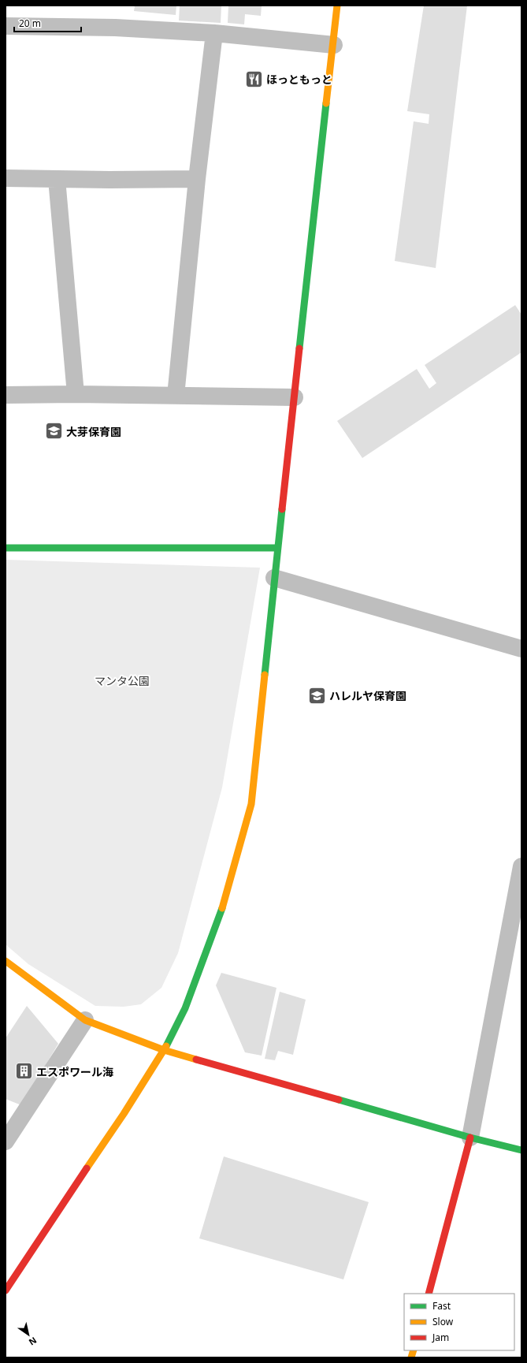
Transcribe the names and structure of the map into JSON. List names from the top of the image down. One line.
{"parks":["マンタ公園"],"places":{"restaurant":["ほっともっと"],"school or university":["大芽保育園","ハレルヤ保育園"],"building":["エスポワール海"]},"legend":["Fast","Slow","Jam"],"scale_bar":"20 m","north":"bottom right"}
